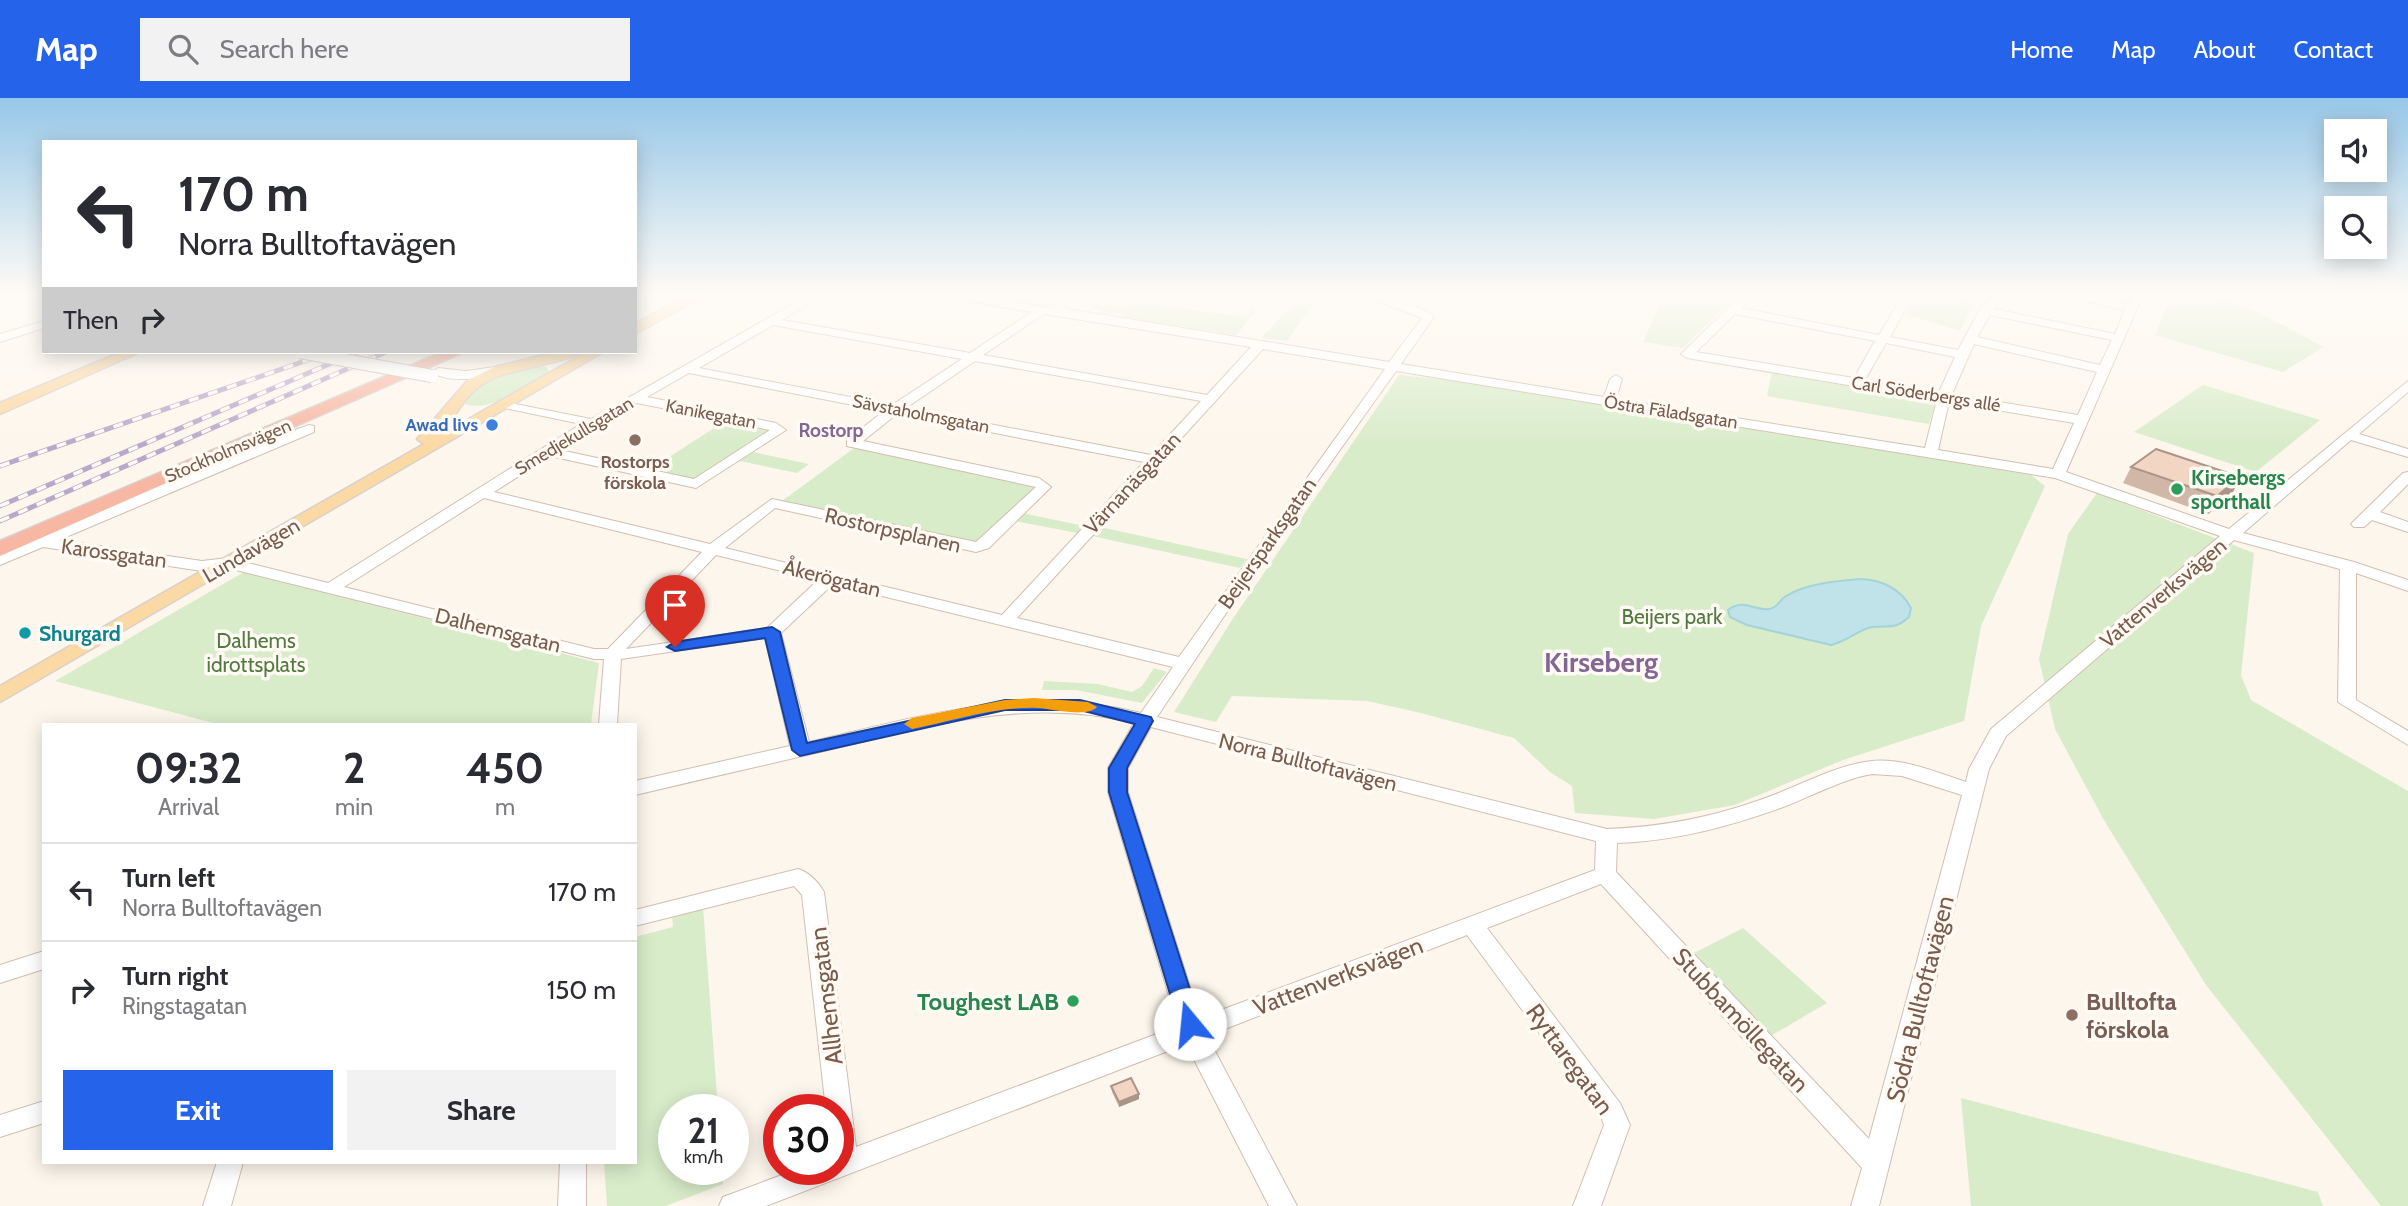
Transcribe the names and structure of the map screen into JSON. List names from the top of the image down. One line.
{"streets":{"highway":["Stockholmsvägen"],"main road":["Lundavägen"],"street":["Carl Söderbergs allé","Östra Fäladsgatan","Kanikegatan","Sävstaholmsgatan","Smedjekullsgatan","Värnanäsgatan","Rostorpsplanen","Beijersparksgatan","Karossgatan","Åkerögatan","Vattenverksvägen","Dalhemsgatan","Norra Bulltoftavägen","Allhemsgatan","Södra Bulltoftavägen","Stubbamöllegatan","Ryttaregatan"]},"crossings":[["Östra Fäladsgatan","Värnanäsgatan"],["Östra Fäladsgatan","Beijersparksgatan"],["Östra Fäladsgatan","Vattenverksvägen"],["Kanikegatan","Smedjekullsgatan"],["Sävstaholmsgatan","Smedjekullsgatan"],["Sävstaholmsgatan","Värnanäsgatan"],["Sävstaholmsgatan","Rostorpsplanen"],["Smedjekullsgatan","Åkerögatan"],["Smedjekullsgatan","Dalhemsgatan"],["Värnanäsgatan","Åkerögatan"],["Rostorpsplanen","Åkerögatan"],["Beijersparksgatan","Åkerögatan"],["Beijersparksgatan","Vattenverksvägen"],["Beijersparksgatan","Norra Bulltoftavägen"],["Lundavägen","Karossgatan"],["Lundavägen","Dalhemsgatan"],["Karossgatan","Dalhemsgatan"],["Vattenverksvägen","Norra Bulltoftavägen"],["Vattenverksvägen","Södra Bulltoftavägen"],["Vattenverksvägen","Stubbamöllegatan"],["Vattenverksvägen","Ryttaregatan"],["Norra Bulltoftavägen","Södra Bulltoftavägen"],["Södra Bulltoftavägen","Stubbamöllegatan"]],"districts":["Rostorp","Kirseberg"],"parks":["Beijers park","Dalhems idrottsplats"],"places":["Awad livs","Rostorps förskola","Kirsebergs sporthall","Shurgard","Toughest LAB","Bulltofta förskola"],"page":{"header":"Map","search":"Search here","nav":["Home","Map","About","Contact"],"turn":["170 m","Norra Bulltoftavägen"],"then":"Then","eta":["09:32","Arrival","2","min","450","m"],"list":[{"name":"Turn left","note":"Norra Bulltoftavägen","value":"170 m"},{"name":"Turn right","note":"Ringstagatan","value":"150 m"}],"buttons":["Exit","Share"],"speed":"21 km/h","limit":"30"}}
